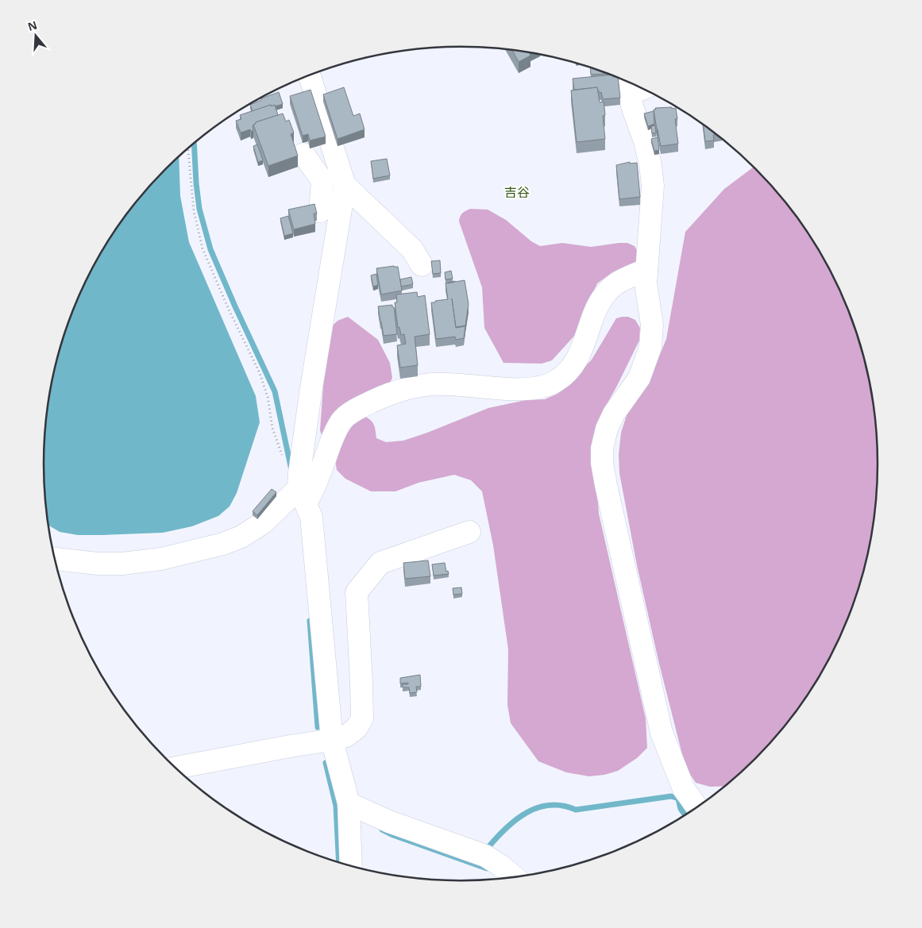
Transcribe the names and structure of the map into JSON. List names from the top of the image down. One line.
{"districts":["吉谷"],"north":"top"}
